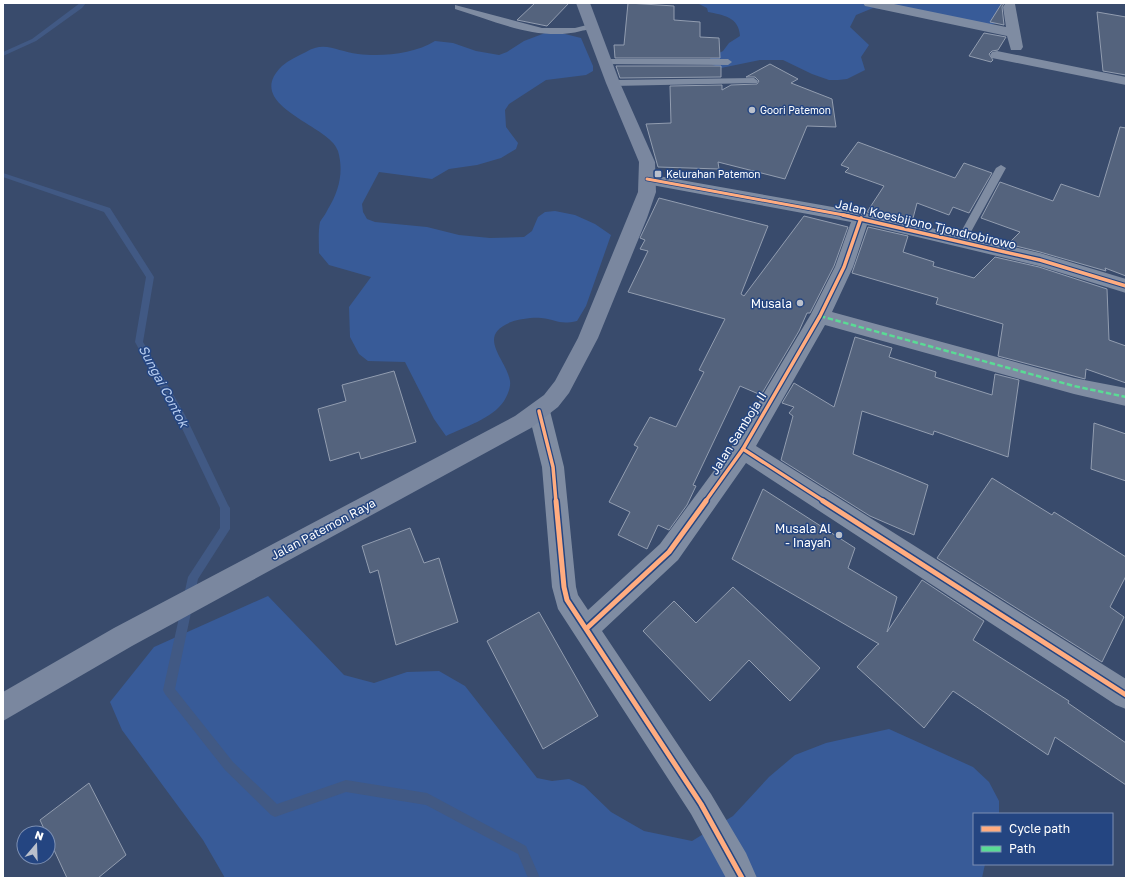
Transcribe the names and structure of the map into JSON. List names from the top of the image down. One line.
{"streets":{"main road":["Jalan Patemon Raya"],"street":["Jalan Koesbijono Tjondrobirowo","Jalan Samboja II"]},"crossings":[["Jalan Koesbijono Tjondrobirowo","Jalan Samboja II"],["Jalan Koesbijono Tjondrobirowo","Jalan Patemon Raya"]],"water":["Sungai Contok"],"places":{"other":["Goori Patemon","Musala","Musala Al - Inayah"],"transit":["Kelurahan Patemon"]},"legend":["Cycle path","Path"],"north":"top"}
